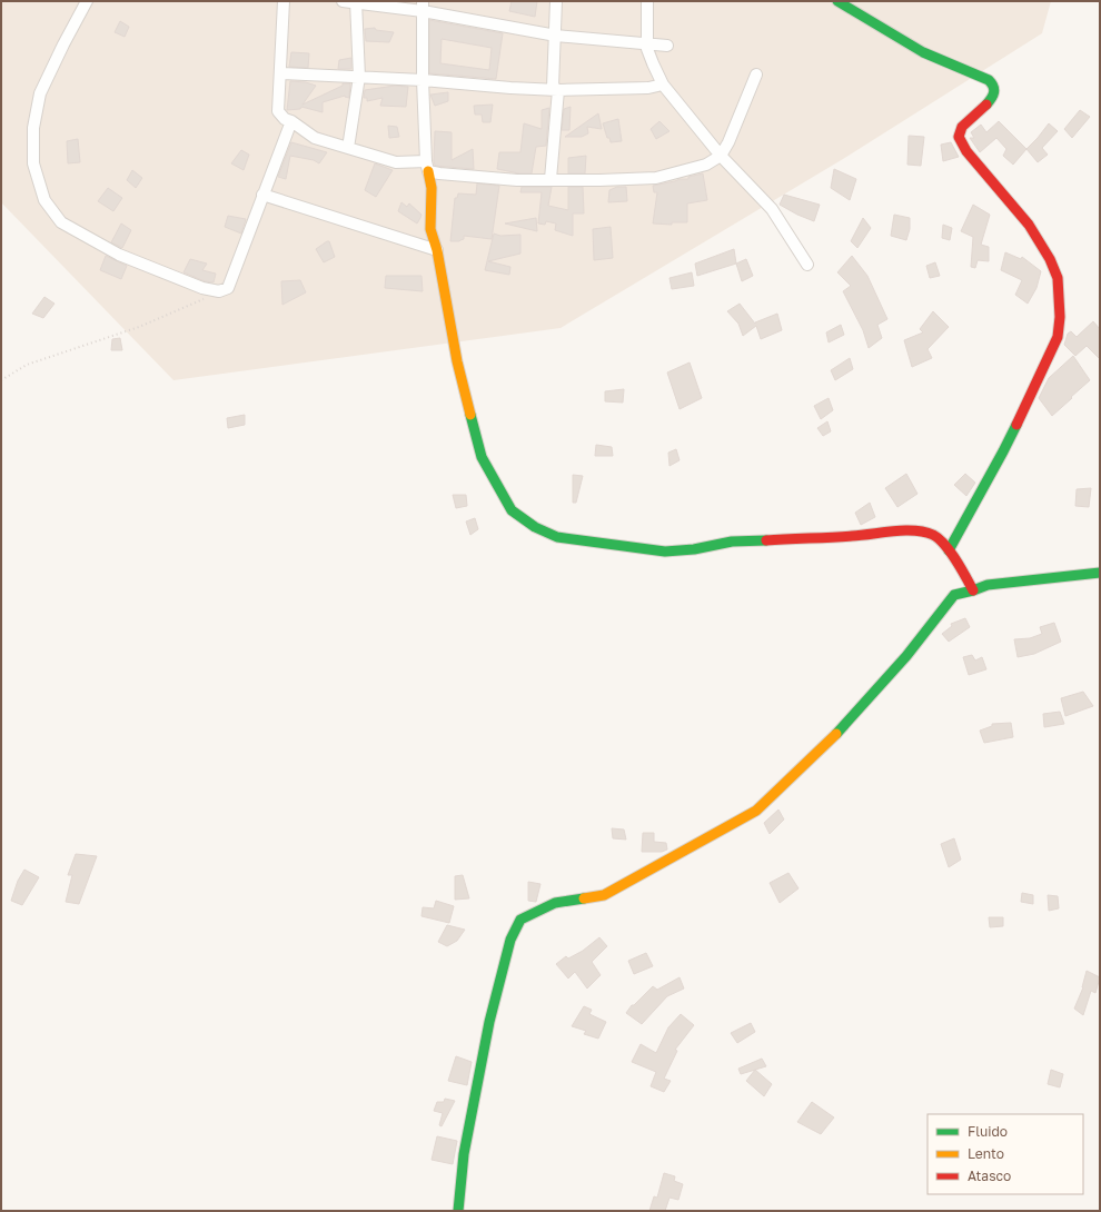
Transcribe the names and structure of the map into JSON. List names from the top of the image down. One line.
{"legend":["Fluido","Lento","Atasco"]}
